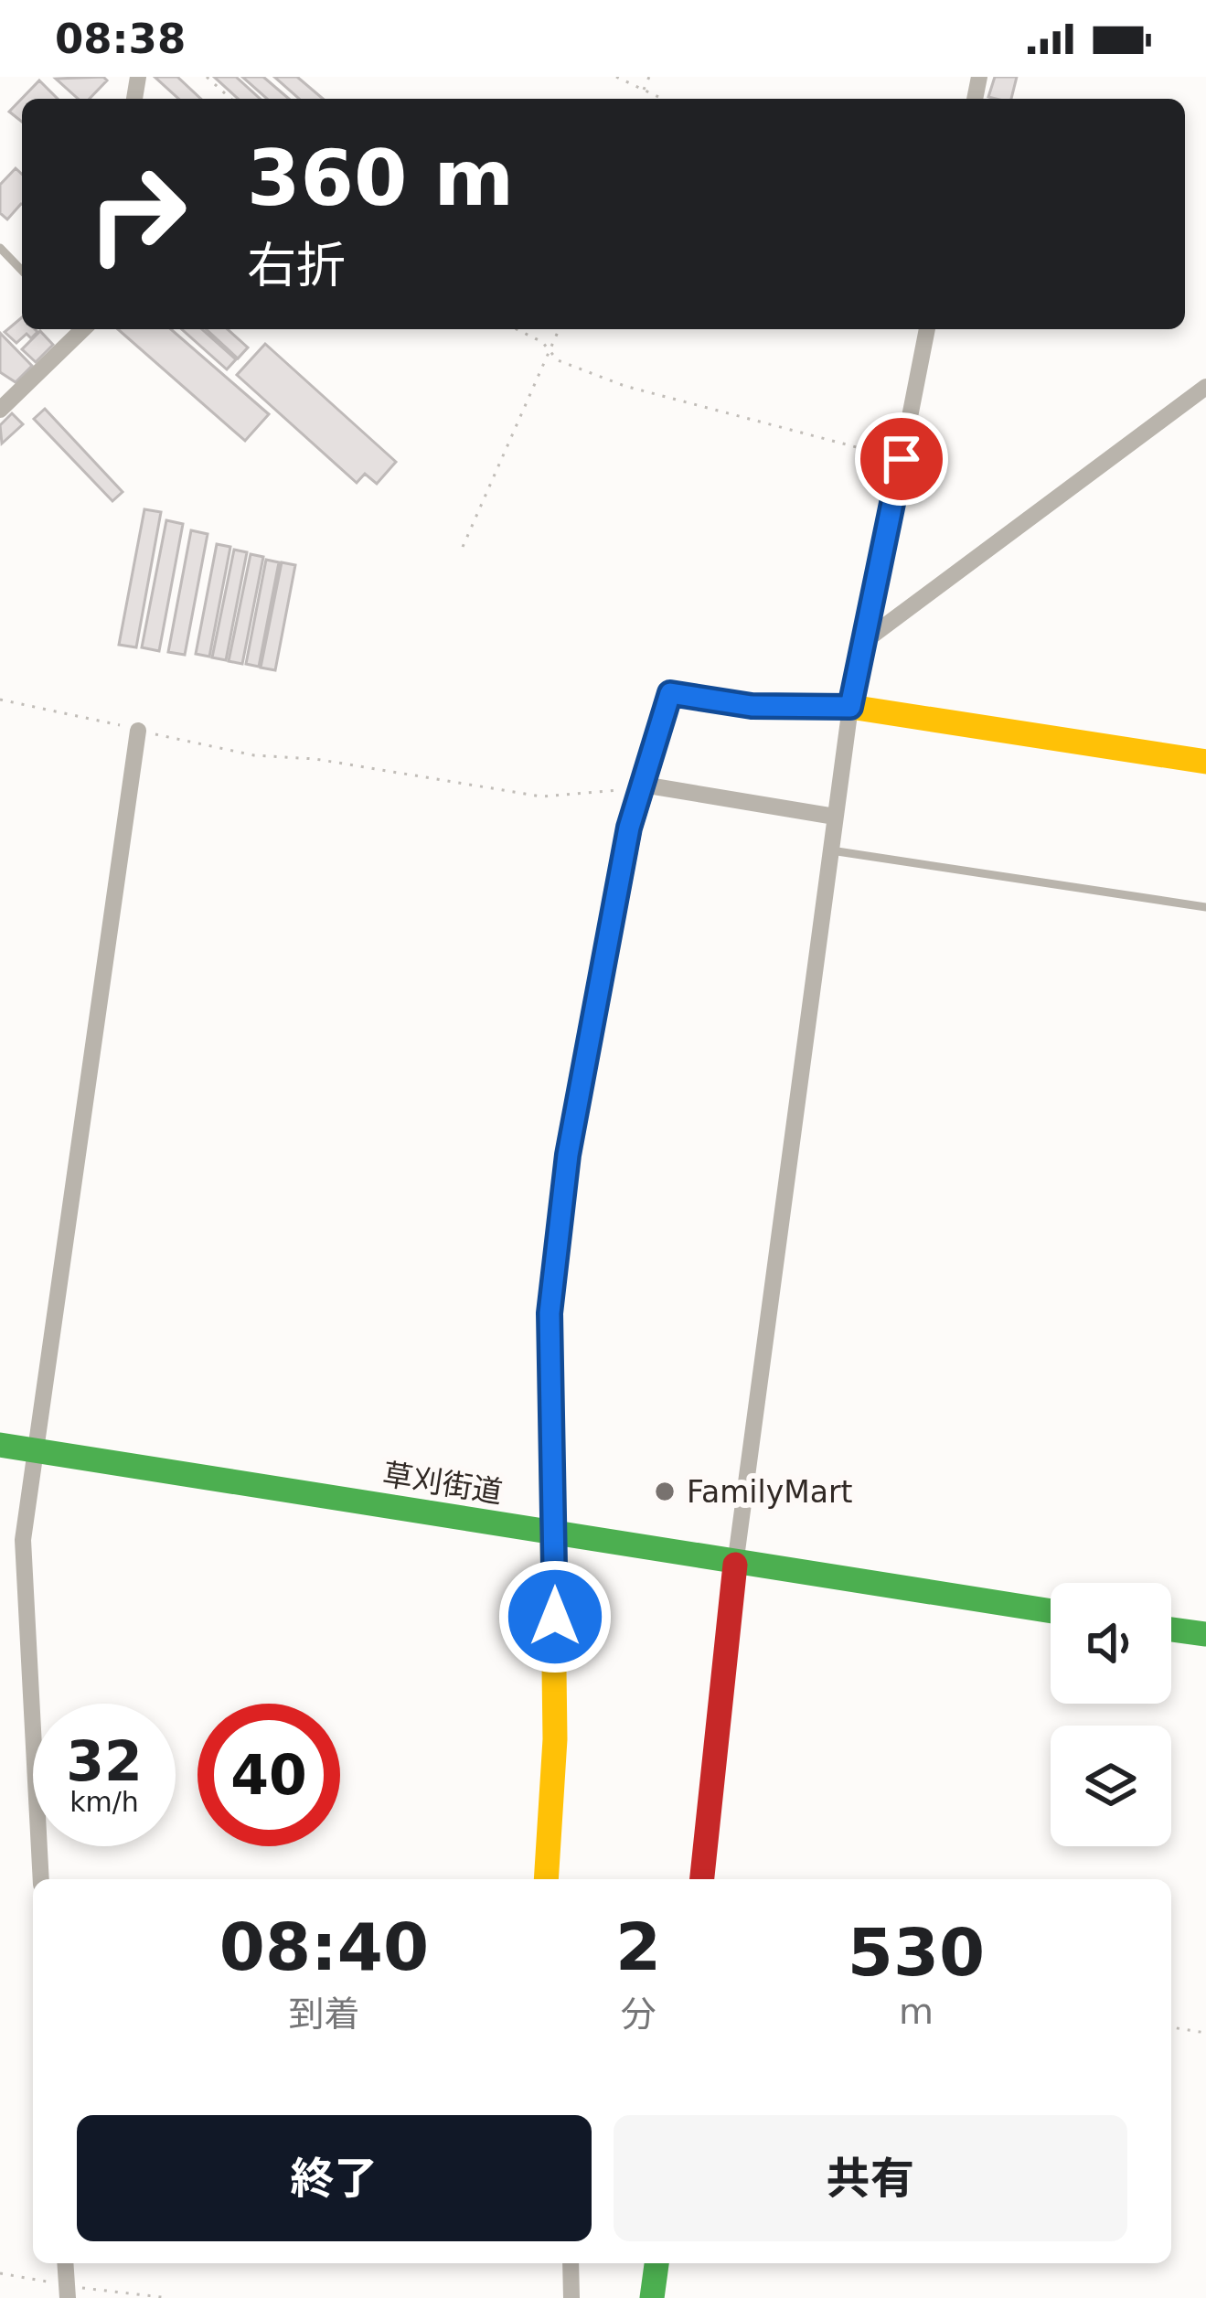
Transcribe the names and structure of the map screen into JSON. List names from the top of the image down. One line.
{"streets":{"street":["草刈街道"]},"places":["FamilyMart"],"page":{"status":"08:38","turn":["360 m","右折"],"speed":"32 km/h","limit":"40","eta":["08:40","到着","2","分","530","m"],"buttons":["終了","共有"]}}
